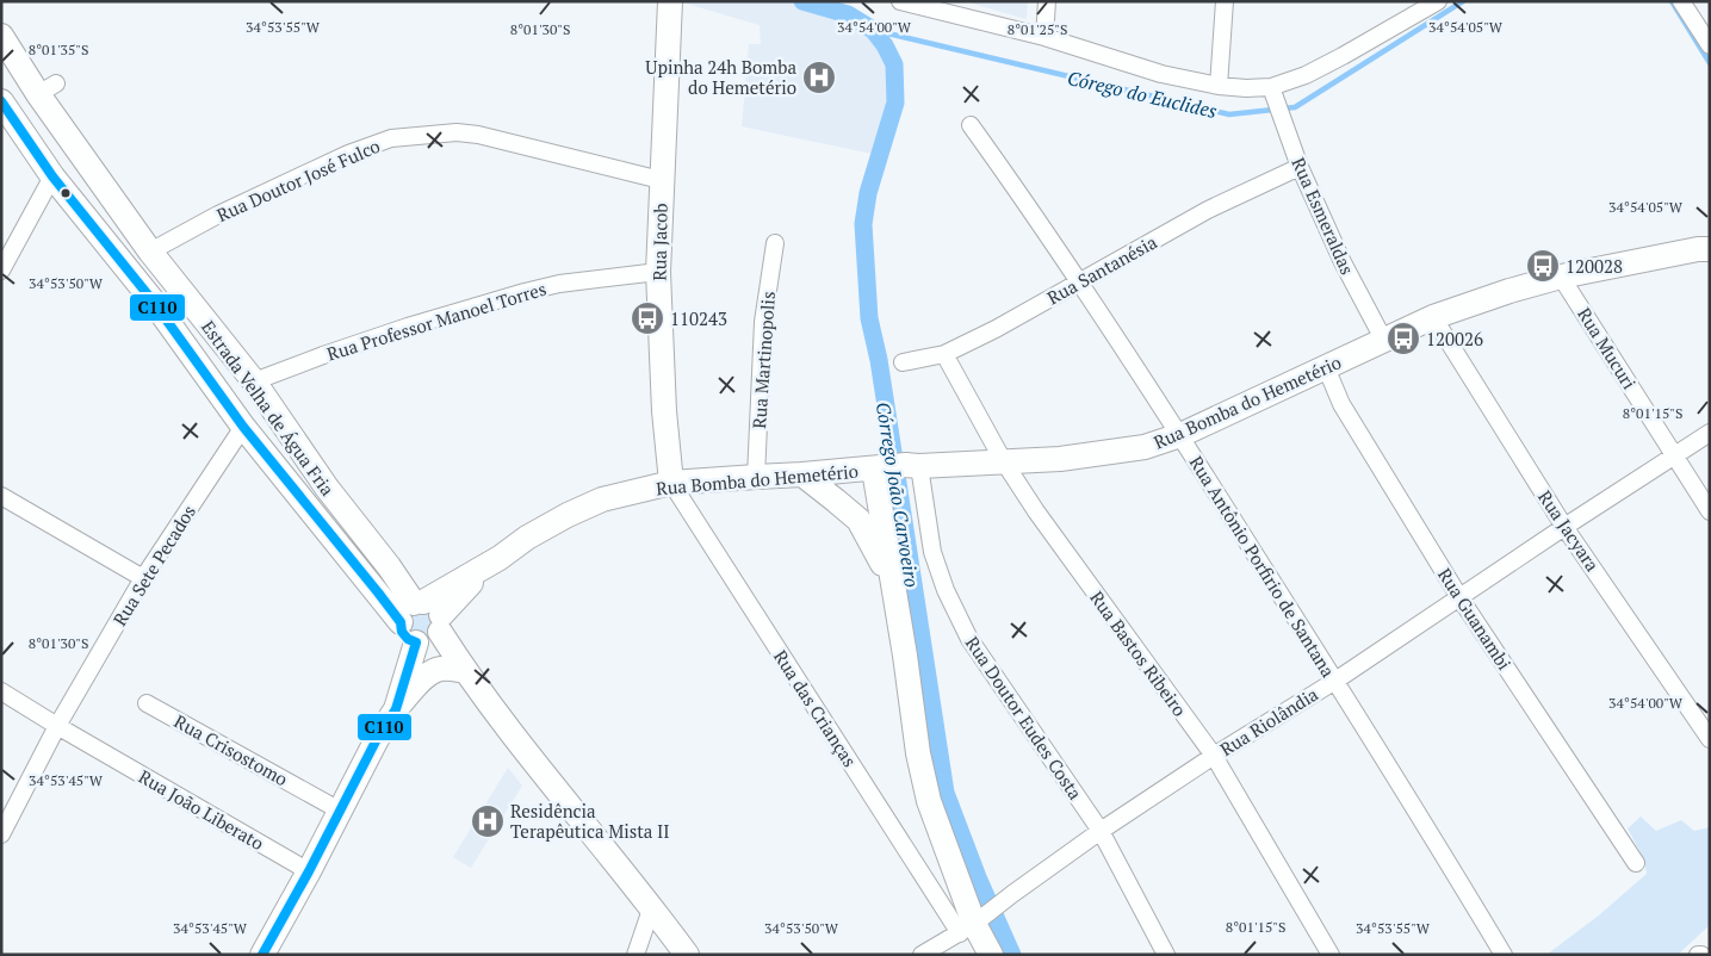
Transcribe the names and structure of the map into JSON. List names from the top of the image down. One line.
{"streets":{"main road":["Rua Jacob","Rua Bomba do Hemetério","Estrada Velha de Água Fria"],"street":["Rua Doutor José Fulco","Rua Esmeraldas","Rua Santanésia","Rua Professor Manoel Torres","Rua Mucuri","Rua Martinopolis","Rua Jacyara","Rua Sete Pecados","Rua Antônio Porfirio de Santana","Rua Guanambi","Rua Bastos Ribeiro","Rua das Crianças","Rua Doutor Eudes Costa","Rua Riolândia","Rua Crisostomo","Rua João Liberato"]},"crossings":[["Rua Doutor José Fulco","Rua Jacob"],["Rua Doutor José Fulco","Estrada Velha de Água Fria"],["Rua Esmeraldas","Rua Santanésia"],["Rua Esmeraldas","Rua Bomba do Hemetério"],["Rua Jacob","Rua Professor Manoel Torres"],["Rua Jacob","Rua Bomba do Hemetério"],["Rua Jacob","Rua das Crianças"],["Rua Santanésia","Rua Antônio Porfirio de Santana"],["Rua Santanésia","Rua Bastos Ribeiro"],["Rua Professor Manoel Torres","Estrada Velha de Água Fria"],["Rua Mucuri","Rua Bomba do Hemetério"],["Rua Mucuri","Rua Riolândia"],["Rua Martinopolis","Rua Bomba do Hemetério"],["Rua Bomba do Hemetério","Estrada Velha de Água Fria"],["Rua Bomba do Hemetério","Rua Jacyara"],["Rua Bomba do Hemetério","Rua Antônio Porfirio de Santana"],["Rua Bomba do Hemetério","Rua Guanambi"],["Rua Bomba do Hemetério","Rua Bastos Ribeiro"],["Rua Bomba do Hemetério","Rua das Crianças"],["Rua Bomba do Hemetério","Rua Doutor Eudes Costa"],["Estrada Velha de Água Fria","Rua Sete Pecados"],["Rua Jacyara","Rua Riolândia"],["Rua Sete Pecados","Rua João Liberato"],["Rua Antônio Porfirio de Santana","Rua Riolândia"],["Rua Guanambi","Rua Riolândia"],["Rua Bastos Ribeiro","Rua Riolândia"],["Rua das Crianças","Rua Riolândia"],["Rua Doutor Eudes Costa","Rua Riolândia"]],"water":["Córego do Euclides","Córrego João Carvoeiro"],"places":{"hospital":["Upinha 24h Bomba do Hemetério","Residência Terapêutica Mista II"],"bus stop":["120028","110243","120026"]},"lines":["transit line C110"],"coordinates":["34°53'55\"W","34°54'00\"W","34°54'05\"W","8°01'30\"S","8°01'25\"S","8°01'35\"S","34°53'50\"W","8°01'15\"S","34°53'45\"W"]}
